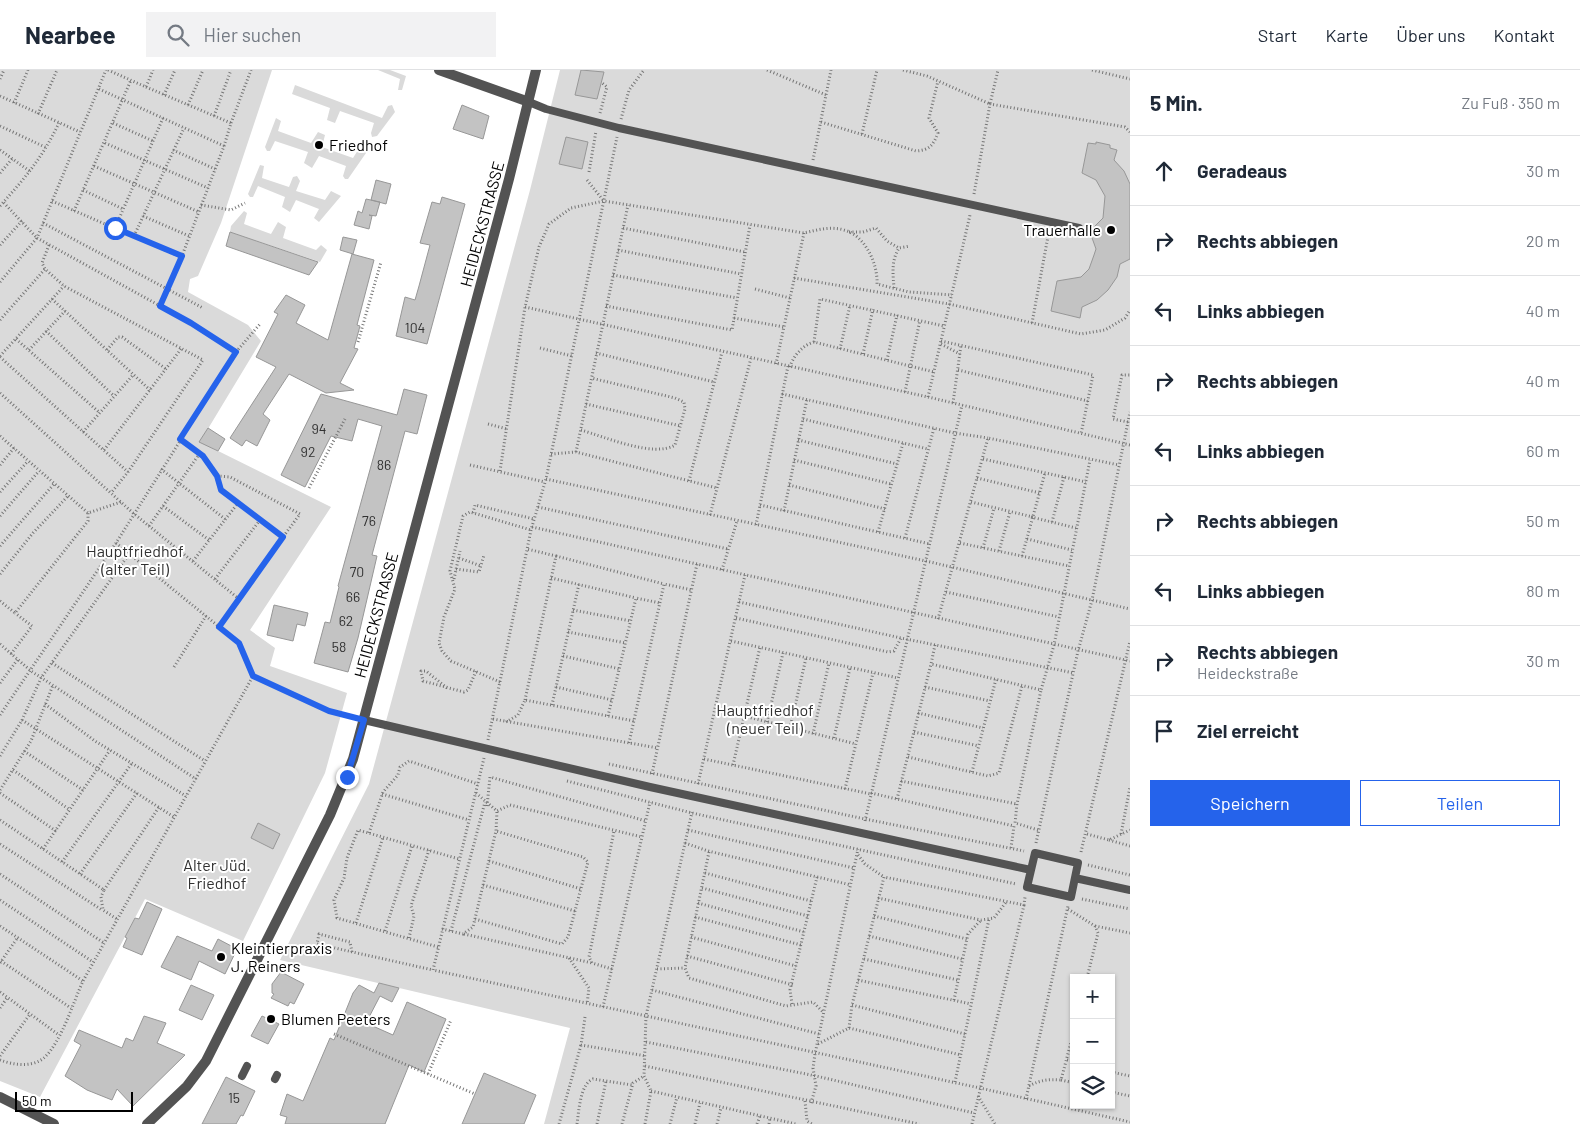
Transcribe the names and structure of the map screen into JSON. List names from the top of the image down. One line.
{"streets":{"street":["HEIDECKSTRASSE"]},"parks":["Hauptfriedhof (alter Teil)","Hauptfriedhof (neuer Teil)","Alter Jüd. Friedhof"],"places":["Friedhof","Trauerhalle","Kleintierpraxis J. Reiners","Blumen Peeters"],"house_numbers":["104","94","92","86","76","70","66","62","58","15"],"scale_bar":"50 m","page":{"header":"Nearbee","search":"Hier suchen","nav":["Start","Karte","Über uns","Kontakt"],"heading":["5 Min.","Zu Fuß · 350 m"],"list":[["Geradeaus","30 m"],["Rechts abbiegen","20 m"],["Links abbiegen","40 m"],["Rechts abbiegen","40 m"],["Links abbiegen","60 m"],["Rechts abbiegen","50 m"],["Links abbiegen","80 m"],["Rechts abbiegen","Heideckstraße","30 m"],"Ziel erreicht"],"buttons":["Speichern","Teilen"],"map_buttons":["+","−"],"scale":"50 m"}}
